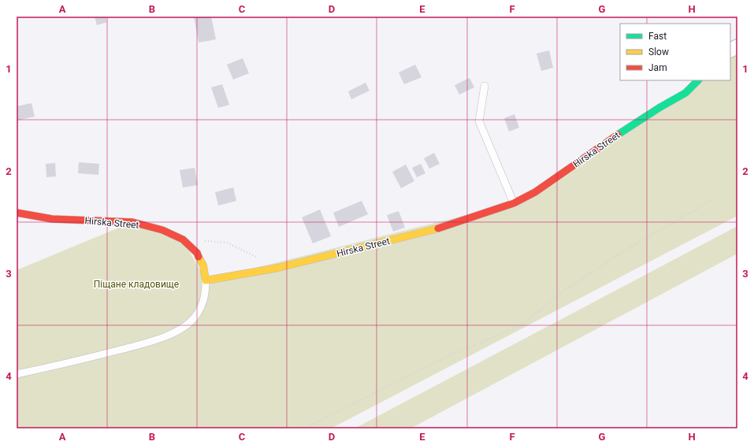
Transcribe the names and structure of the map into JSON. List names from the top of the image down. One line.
{"streets":{"street":["Hirska Street"]},"parks":["Піщане кладовище"],"legend":["Fast","Slow","Jam"],"grid":{"columns":["A","B","C","D","E","F","G","H"],"rows":["1","2","3","4"]}}
